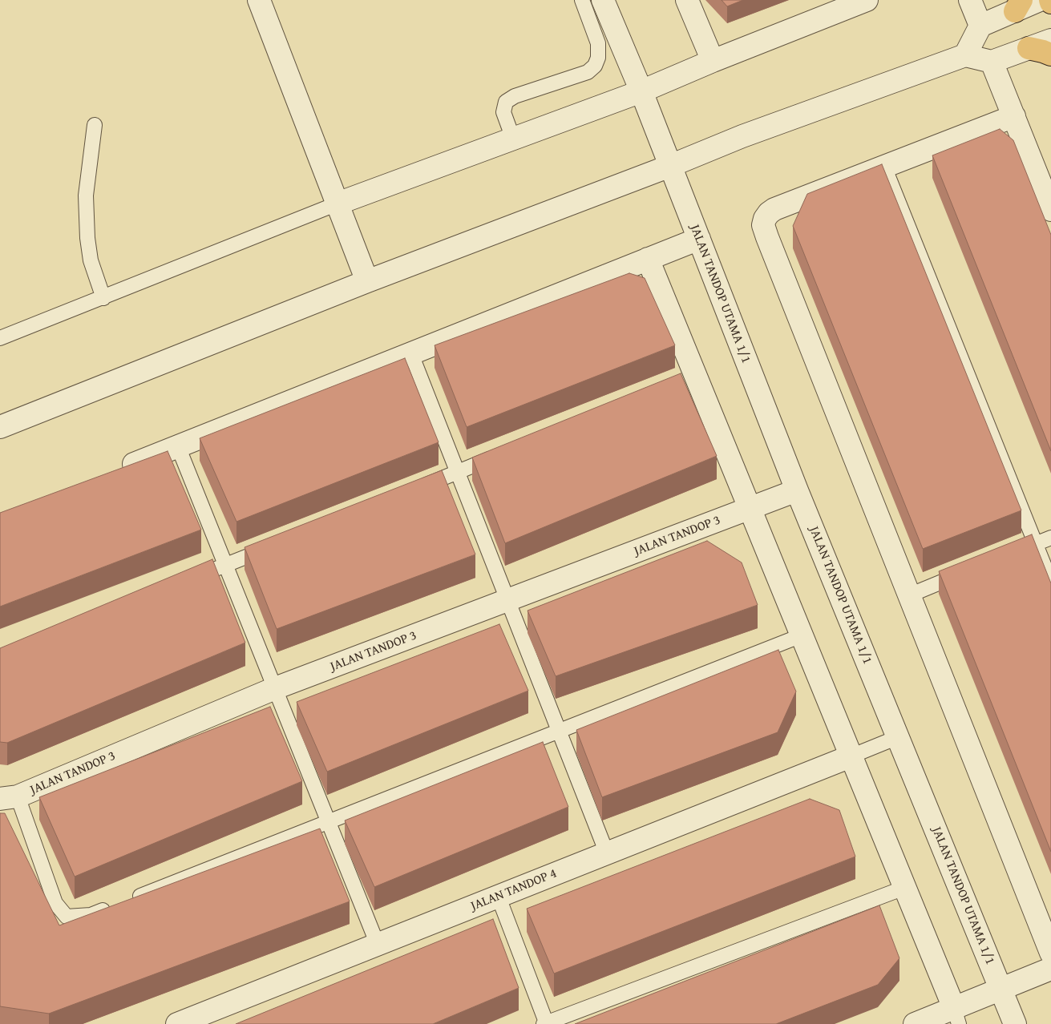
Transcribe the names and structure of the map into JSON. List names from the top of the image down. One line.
{"streets":{"street":["JALAN TANDOP UTAMA 1/1","JALAN TANDOP 3","JALAN TANDOP 4"]},"crossings":[["JALAN TANDOP UTAMA 1/1","JALAN TANDOP 3"]]}
